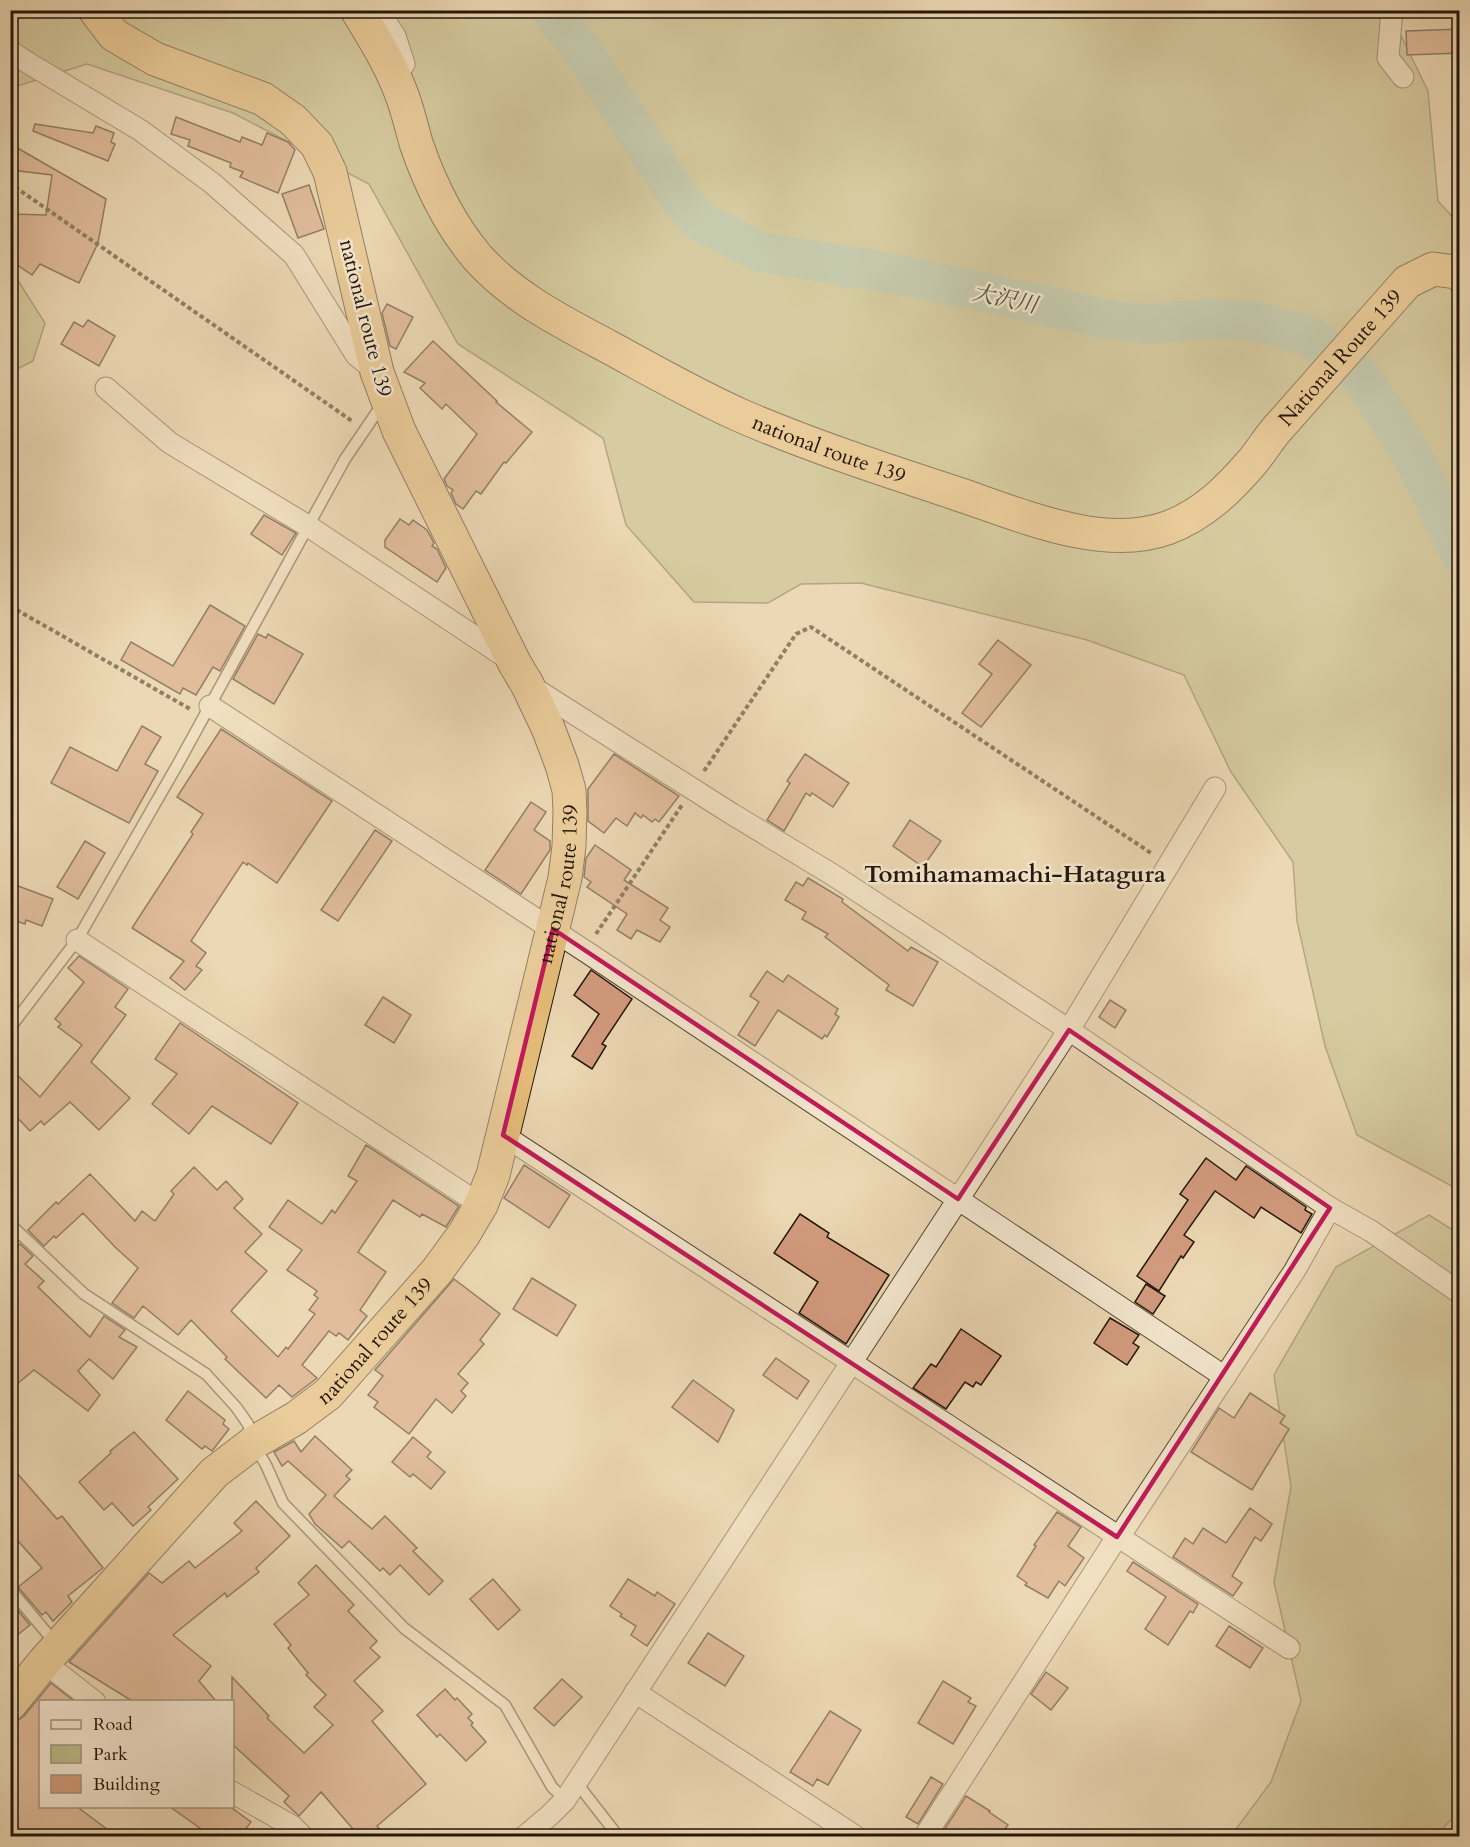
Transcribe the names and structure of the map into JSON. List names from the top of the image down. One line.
{"streets":{"highway":["national route 139","National Route 139"]},"crossings":[["national route 139","National Route 139"]],"districts":["Tomihamamachi-Hatagura"],"water":["大沢川"],"legend":["Road","Park","Building"]}
